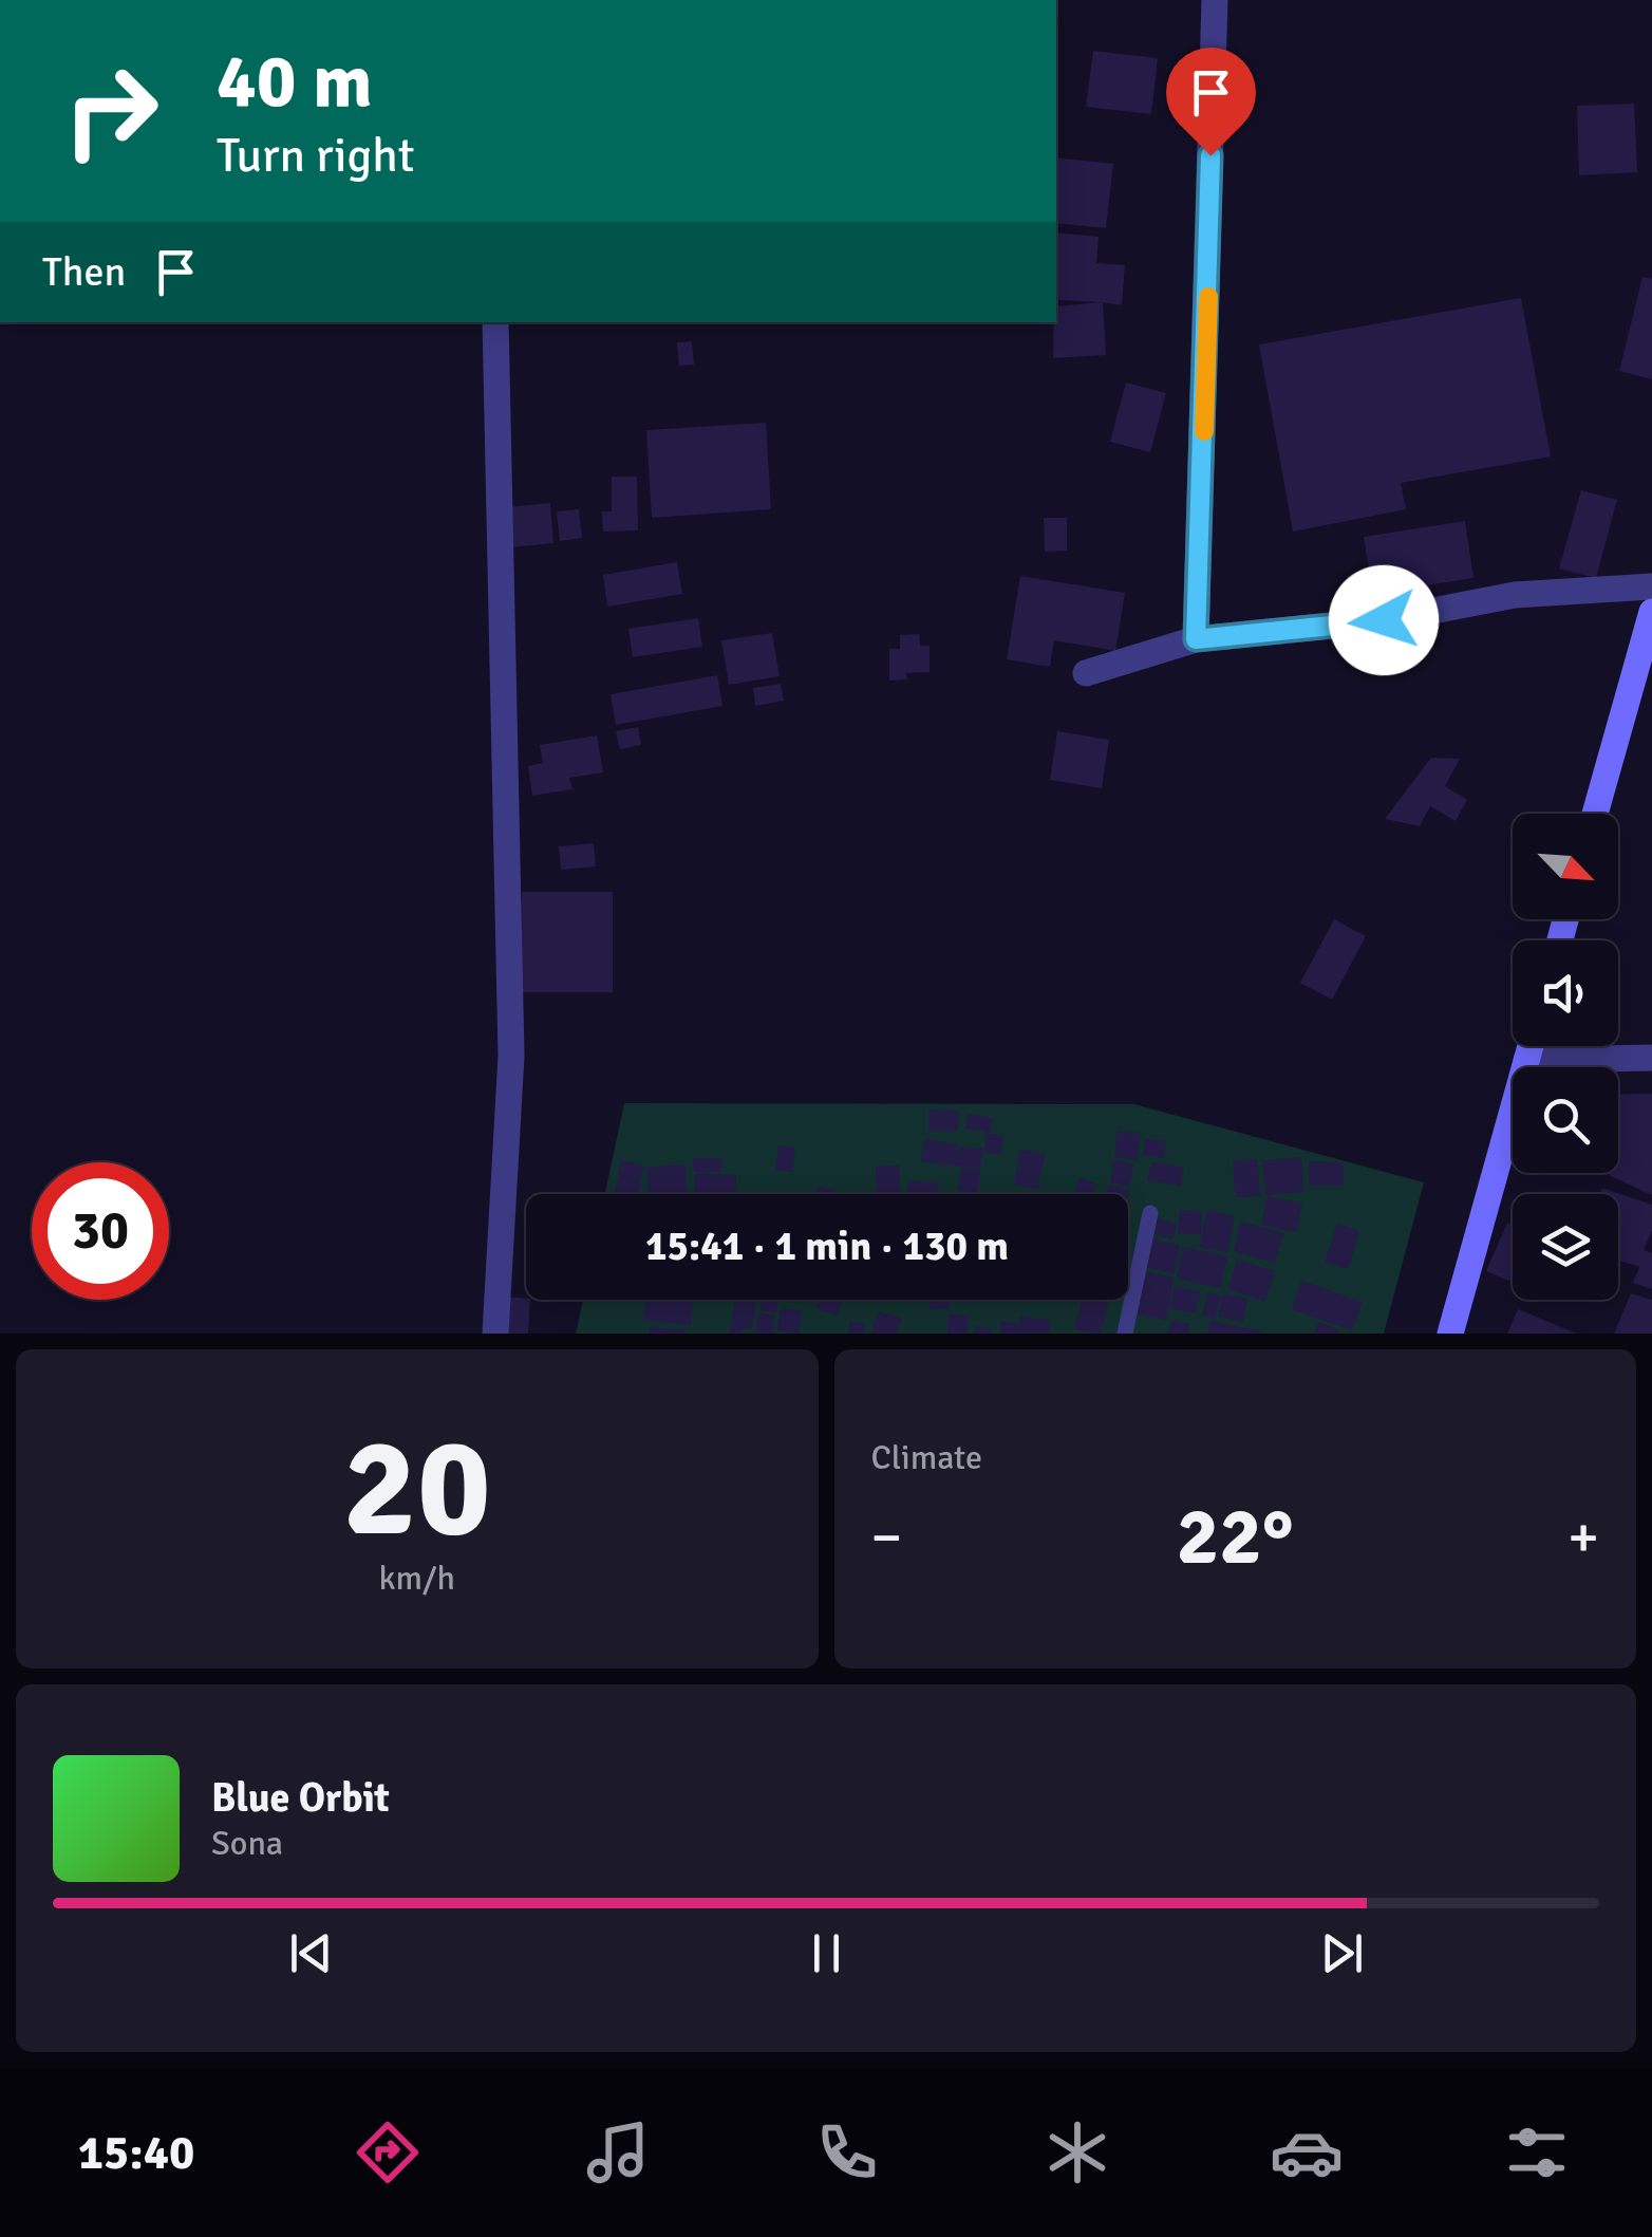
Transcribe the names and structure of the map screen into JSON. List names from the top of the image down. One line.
{"north":"bottom right","page":{"turn":["40 m","Turn right"],"then":"Then","limit":"30","trip":"15:41 · 1 min · 130 m","tile":[["20","km/h"],"Climate"],"heat":["−","22°","+"],"song":["Blue Orbit","Sona"],"tabs":"15:40"}}
